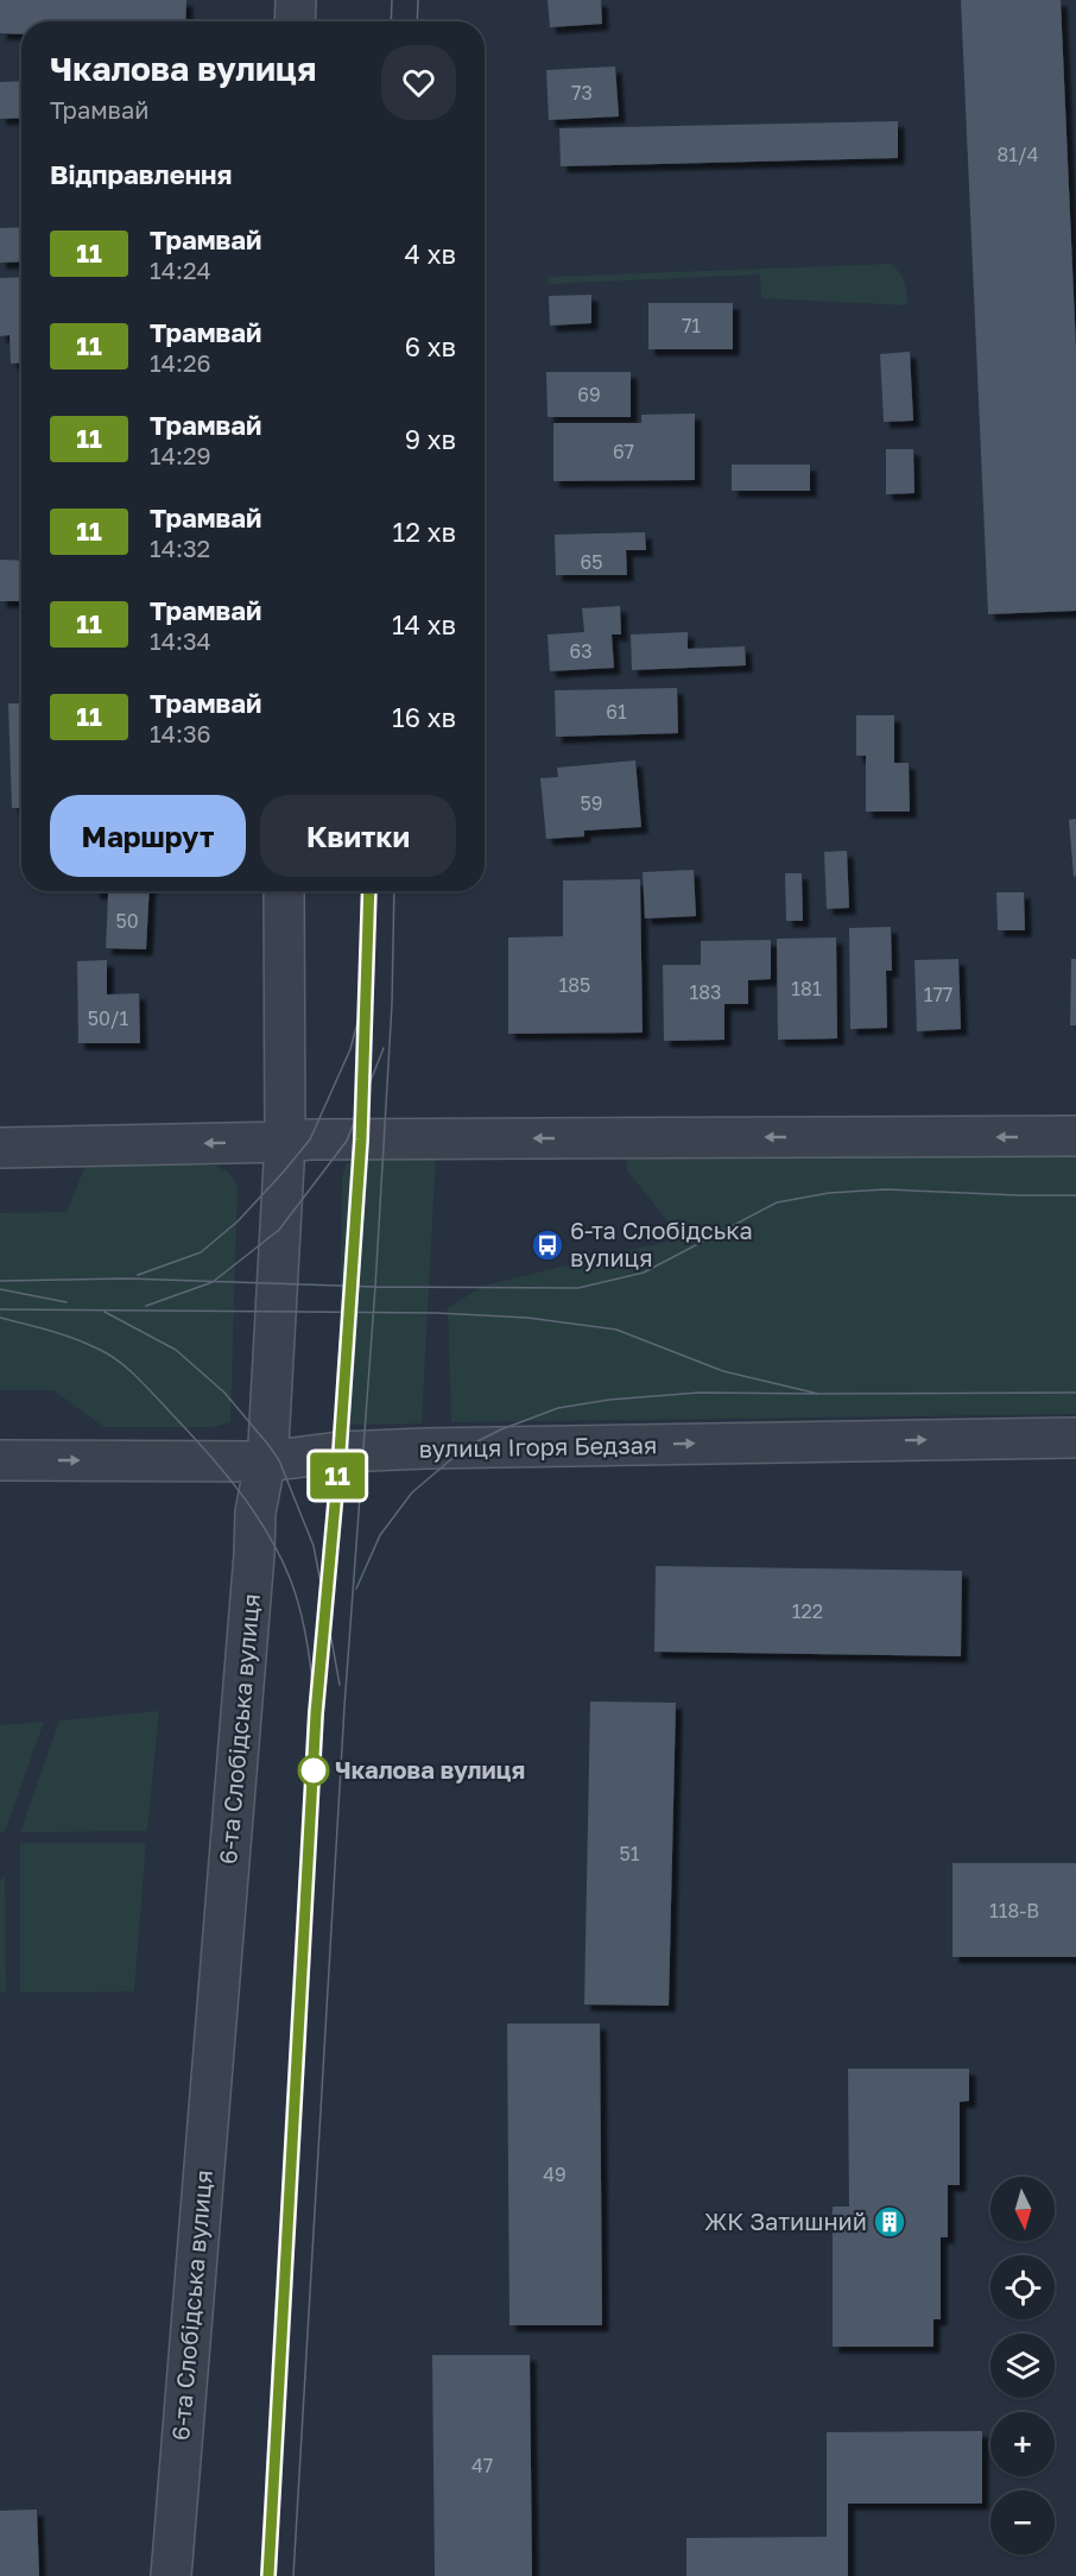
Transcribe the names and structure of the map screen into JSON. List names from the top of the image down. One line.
{"streets":{"street":["вулиця Ігоря Бедзая","6-та Слобідська вулиця"]},"crossings":[["вулиця Ігоря Бедзая","6-та Слобідська вулиця"]],"places":{"bus stop":["6-та Слобідська вулиця"],"other":["Чкалова вулиця"],"building":["ЖК Затишний"]},"lines":["tram line 11"],"house_numbers":["73","81/4","71","69","67","65","63","61","59","50","185","181","183","177","50/1","122","51","118-В","49","47"],"north":"bottom","page":{"on_map":"11","heading":[["Чкалова вулиця","Трамвай"],"Відправлення"],"list":[{"mark":"11","name":"Трамвай","note":"14:24","value":"4 хв"},{"mark":"11","name":"Трамвай","note":"14:26","value":"6 хв"},{"mark":"11","name":"Трамвай","note":"14:29","value":"9 хв"},{"mark":"11","name":"Трамвай","note":"14:32","value":"12 хв"},{"mark":"11","name":"Трамвай","note":"14:34","value":"14 хв"},{"mark":"11","name":"Трамвай","note":"14:36","value":"16 хв"}],"buttons":["Маршрут","Квитки"],"map_buttons":["+","−"]}}
